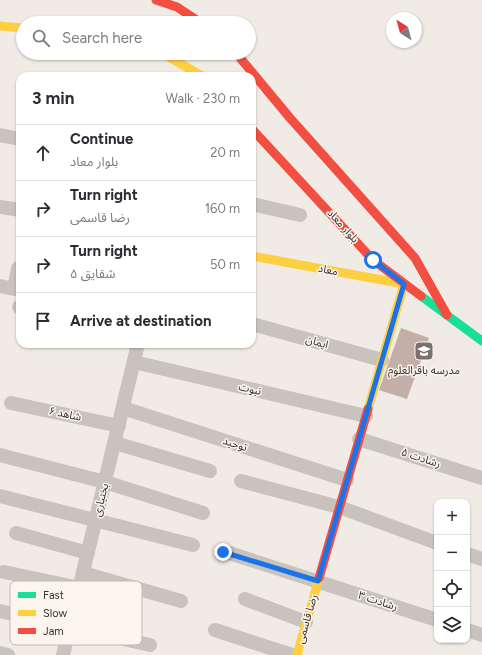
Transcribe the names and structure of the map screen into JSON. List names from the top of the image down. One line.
{"streets":{"street":["بلوار معاد","معاد","ایمان","نبوت","شاهد ۶","توحید","رشادت ۵","بختیاری","رشادت ۳","رضا قاسمی"]},"crossings":[["بلوار معاد","معاد"],["بلوار معاد","رضا قاسمی"],["معاد","رضا قاسمی"],["ایمان","رضا قاسمی"],["نبوت","بختیاری"],["نبوت","رضا قاسمی"],["شاهد ۶","بختیاری"],["توحید","بختیاری"],["توحید","رضا قاسمی"],["رشادت ۵","رضا قاسمی"],["رشادت ۳","رضا قاسمی"]],"places":{"school or university":["مدرسه باقرالعلوم"]},"legend":["Fast","Slow","Jam"],"north":"top left","page":{"search":"Search here","heading":["3 min","Walk · 230 m"],"list":[["Continue","بلوار معاد","20 m"],["Turn right","رضا قاسمی","160 m"],["Turn right","شقایق ۵","50 m"],"Arrive at destination"],"map_buttons":["+","−"]}}
